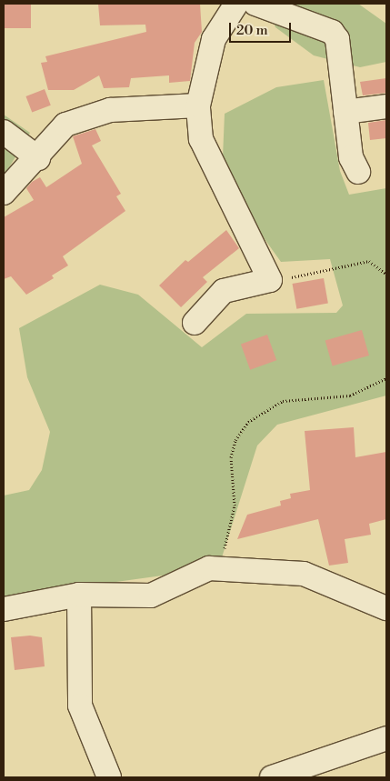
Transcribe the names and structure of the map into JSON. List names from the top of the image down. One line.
{"scale_bar":"20 m"}
